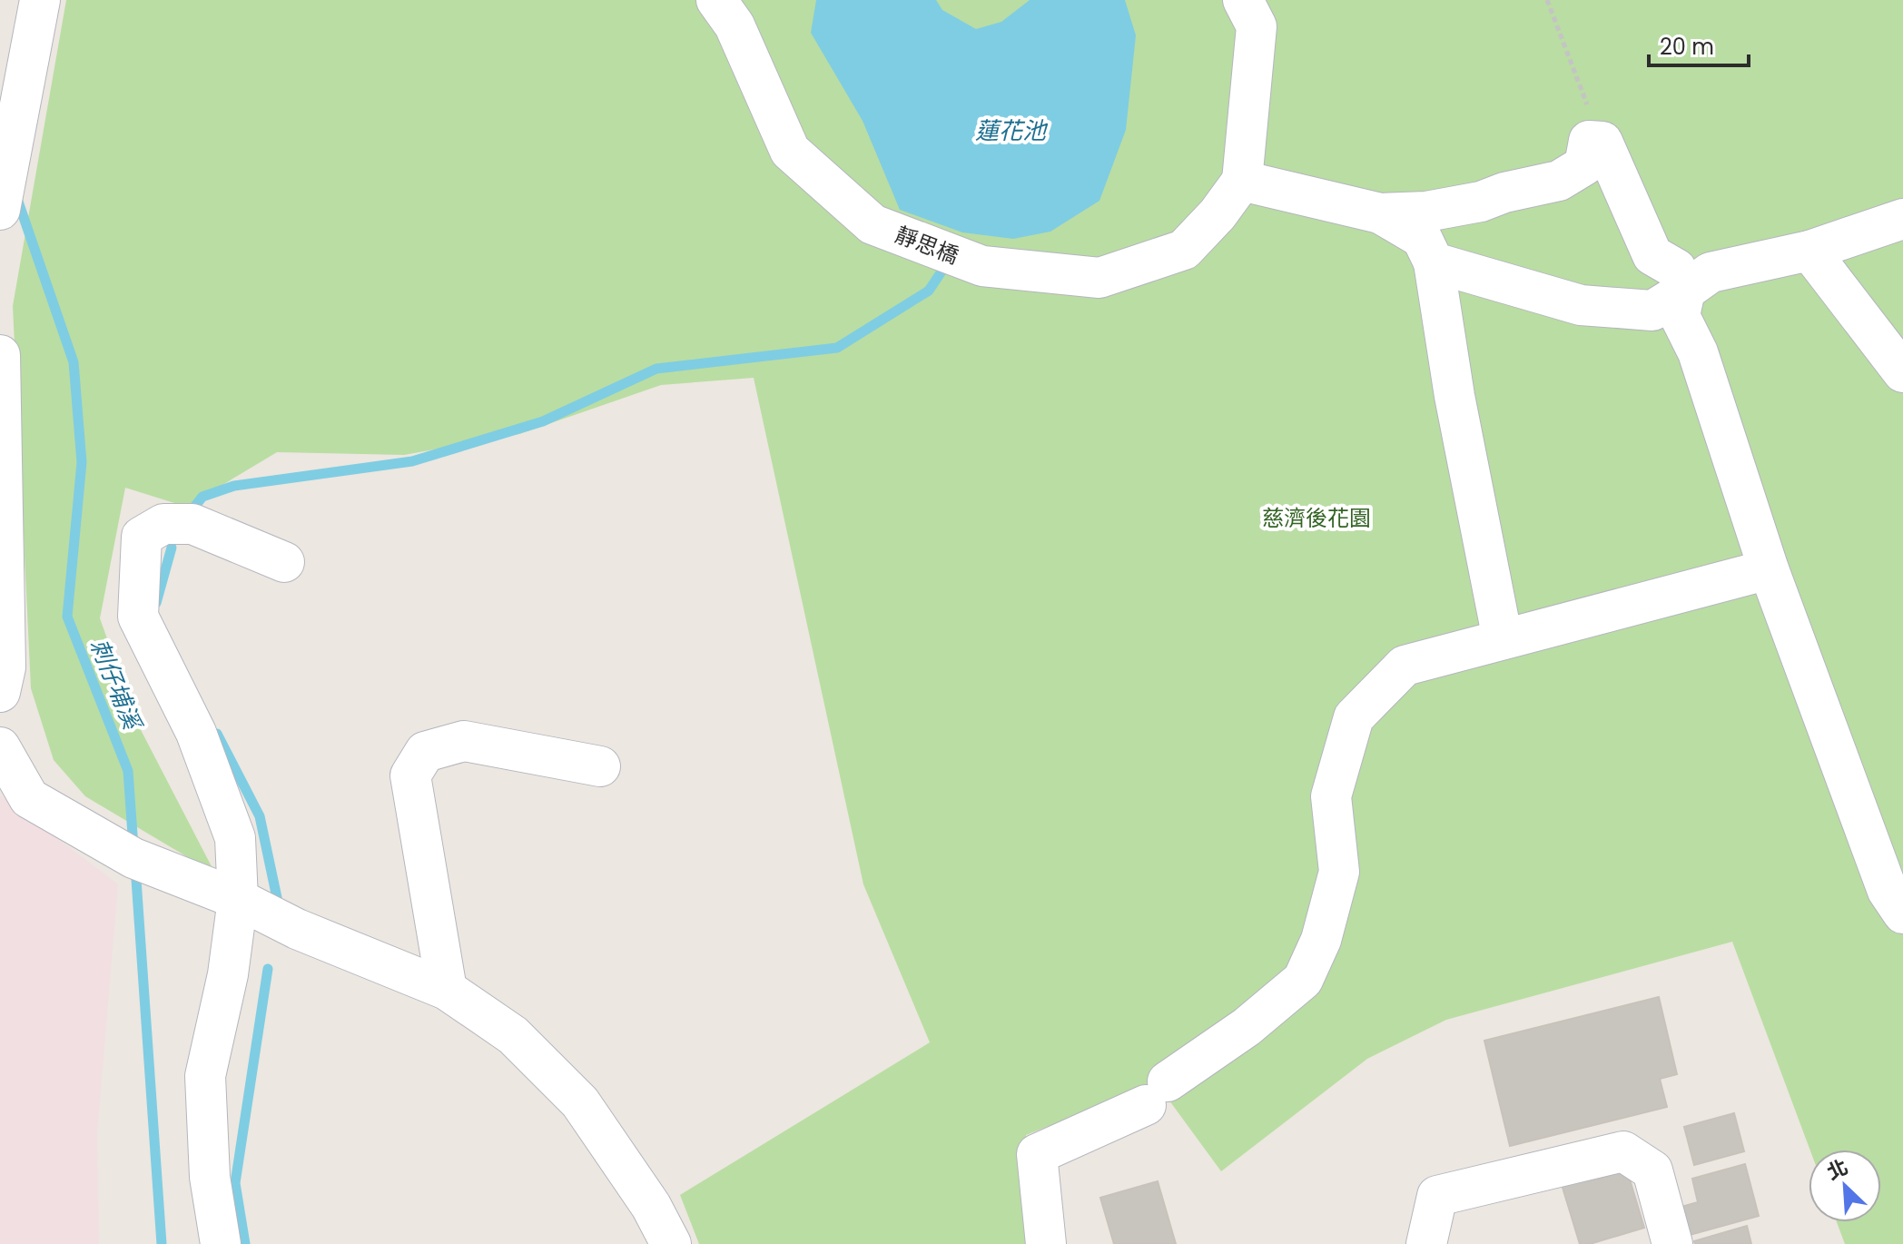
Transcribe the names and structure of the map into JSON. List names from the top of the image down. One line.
{"streets":{"street":["靜思橋"]},"water":["蓮花池","刺仔埔溪"],"parks":["慈濟後花園"],"scale_bar":"20 m","north":"top left"}
